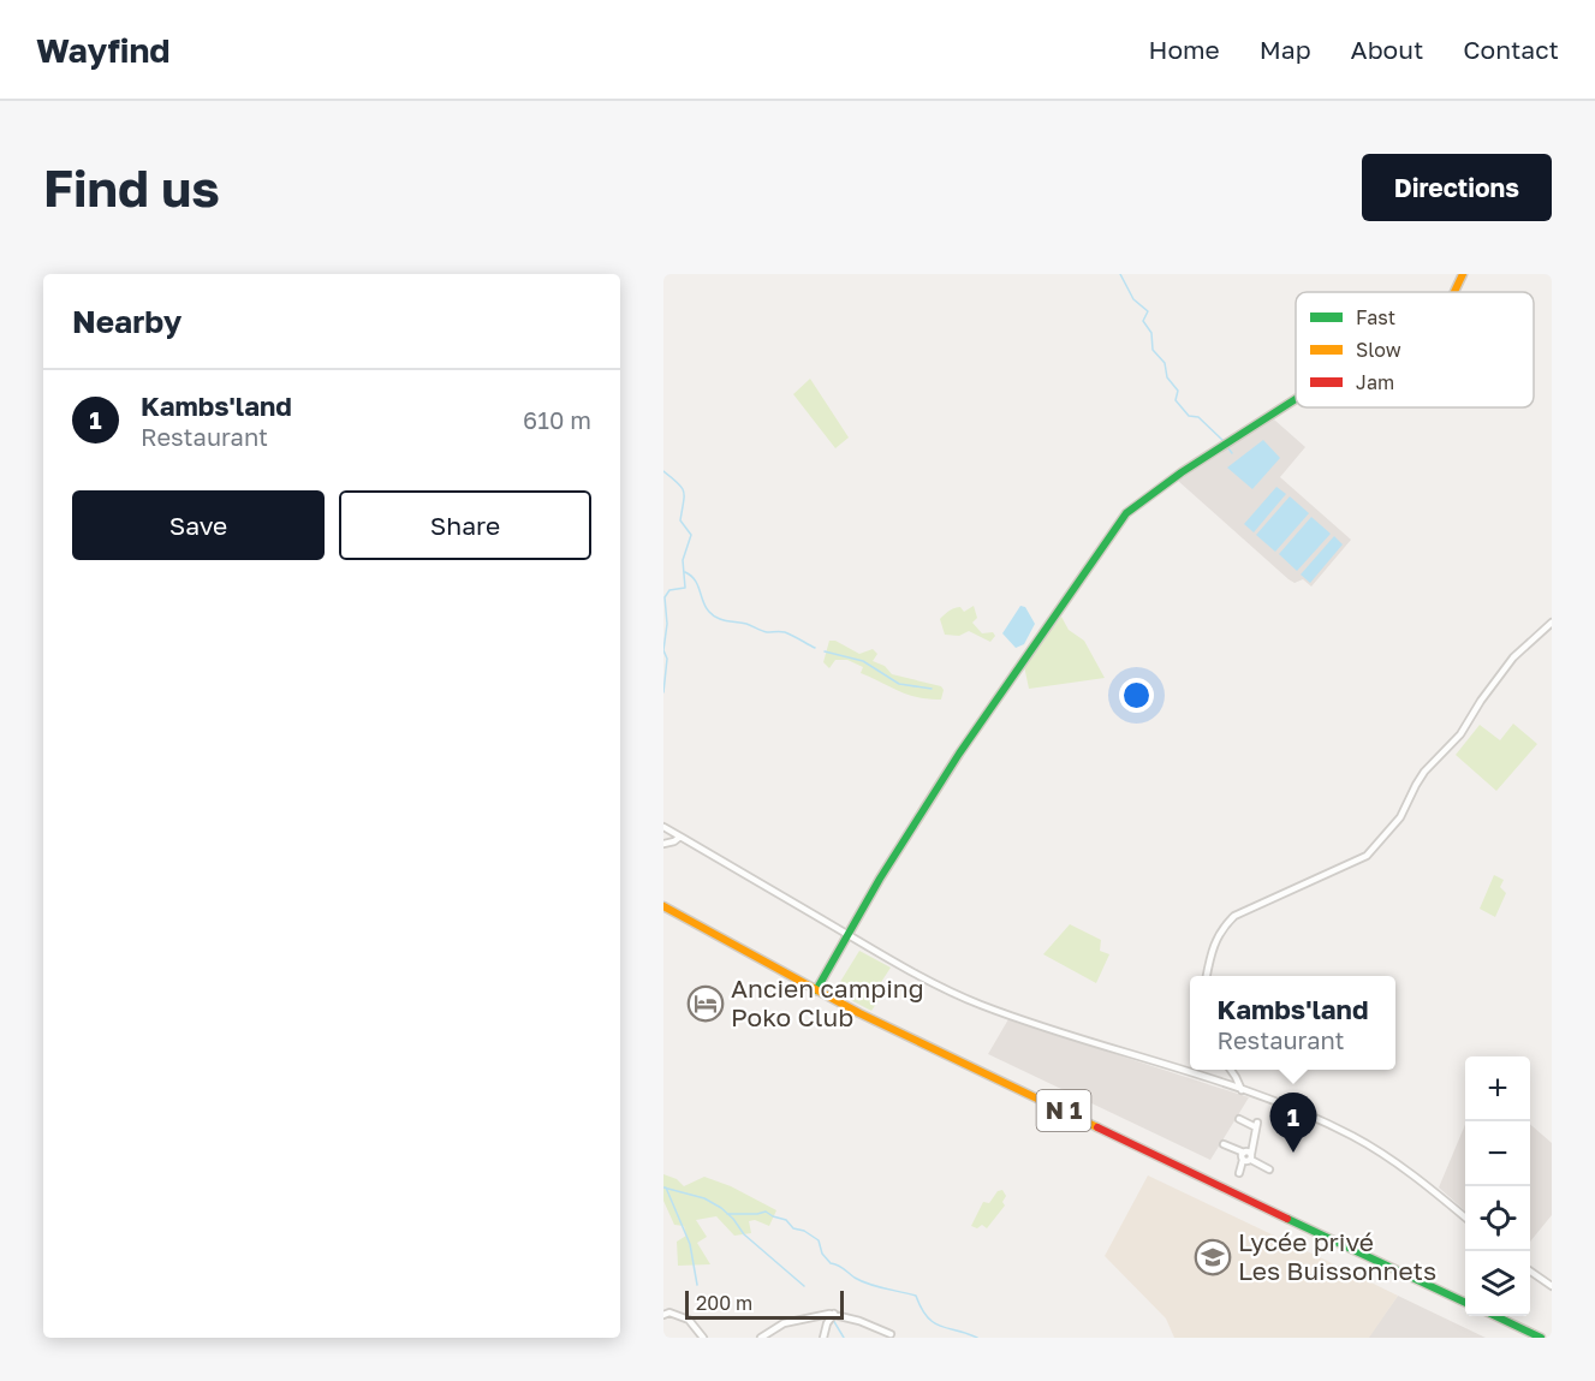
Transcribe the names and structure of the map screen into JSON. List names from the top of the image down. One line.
{"streets":{"main road":["N 1"]},"places":{"hotel":["Ancien camping Poko Club"],"school or university":["Lycée privé Les Buissonnets"]},"legend":["Fast","Slow","Jam"],"scale_bar":"200 m","page":{"header":"Wayfind","nav":["Home","Map","About","Contact"],"buttons":["Directions",["Save","Share"]],"title":"Find us","heading":"Nearby","list":[{"mark":"1","name":"Kambs'land","note":"Restaurant","value":"610 m"}],"popup":["Kambs'land","Restaurant"],"map_buttons":["+","−"],"pins":"1","scale":"200 m"}}
